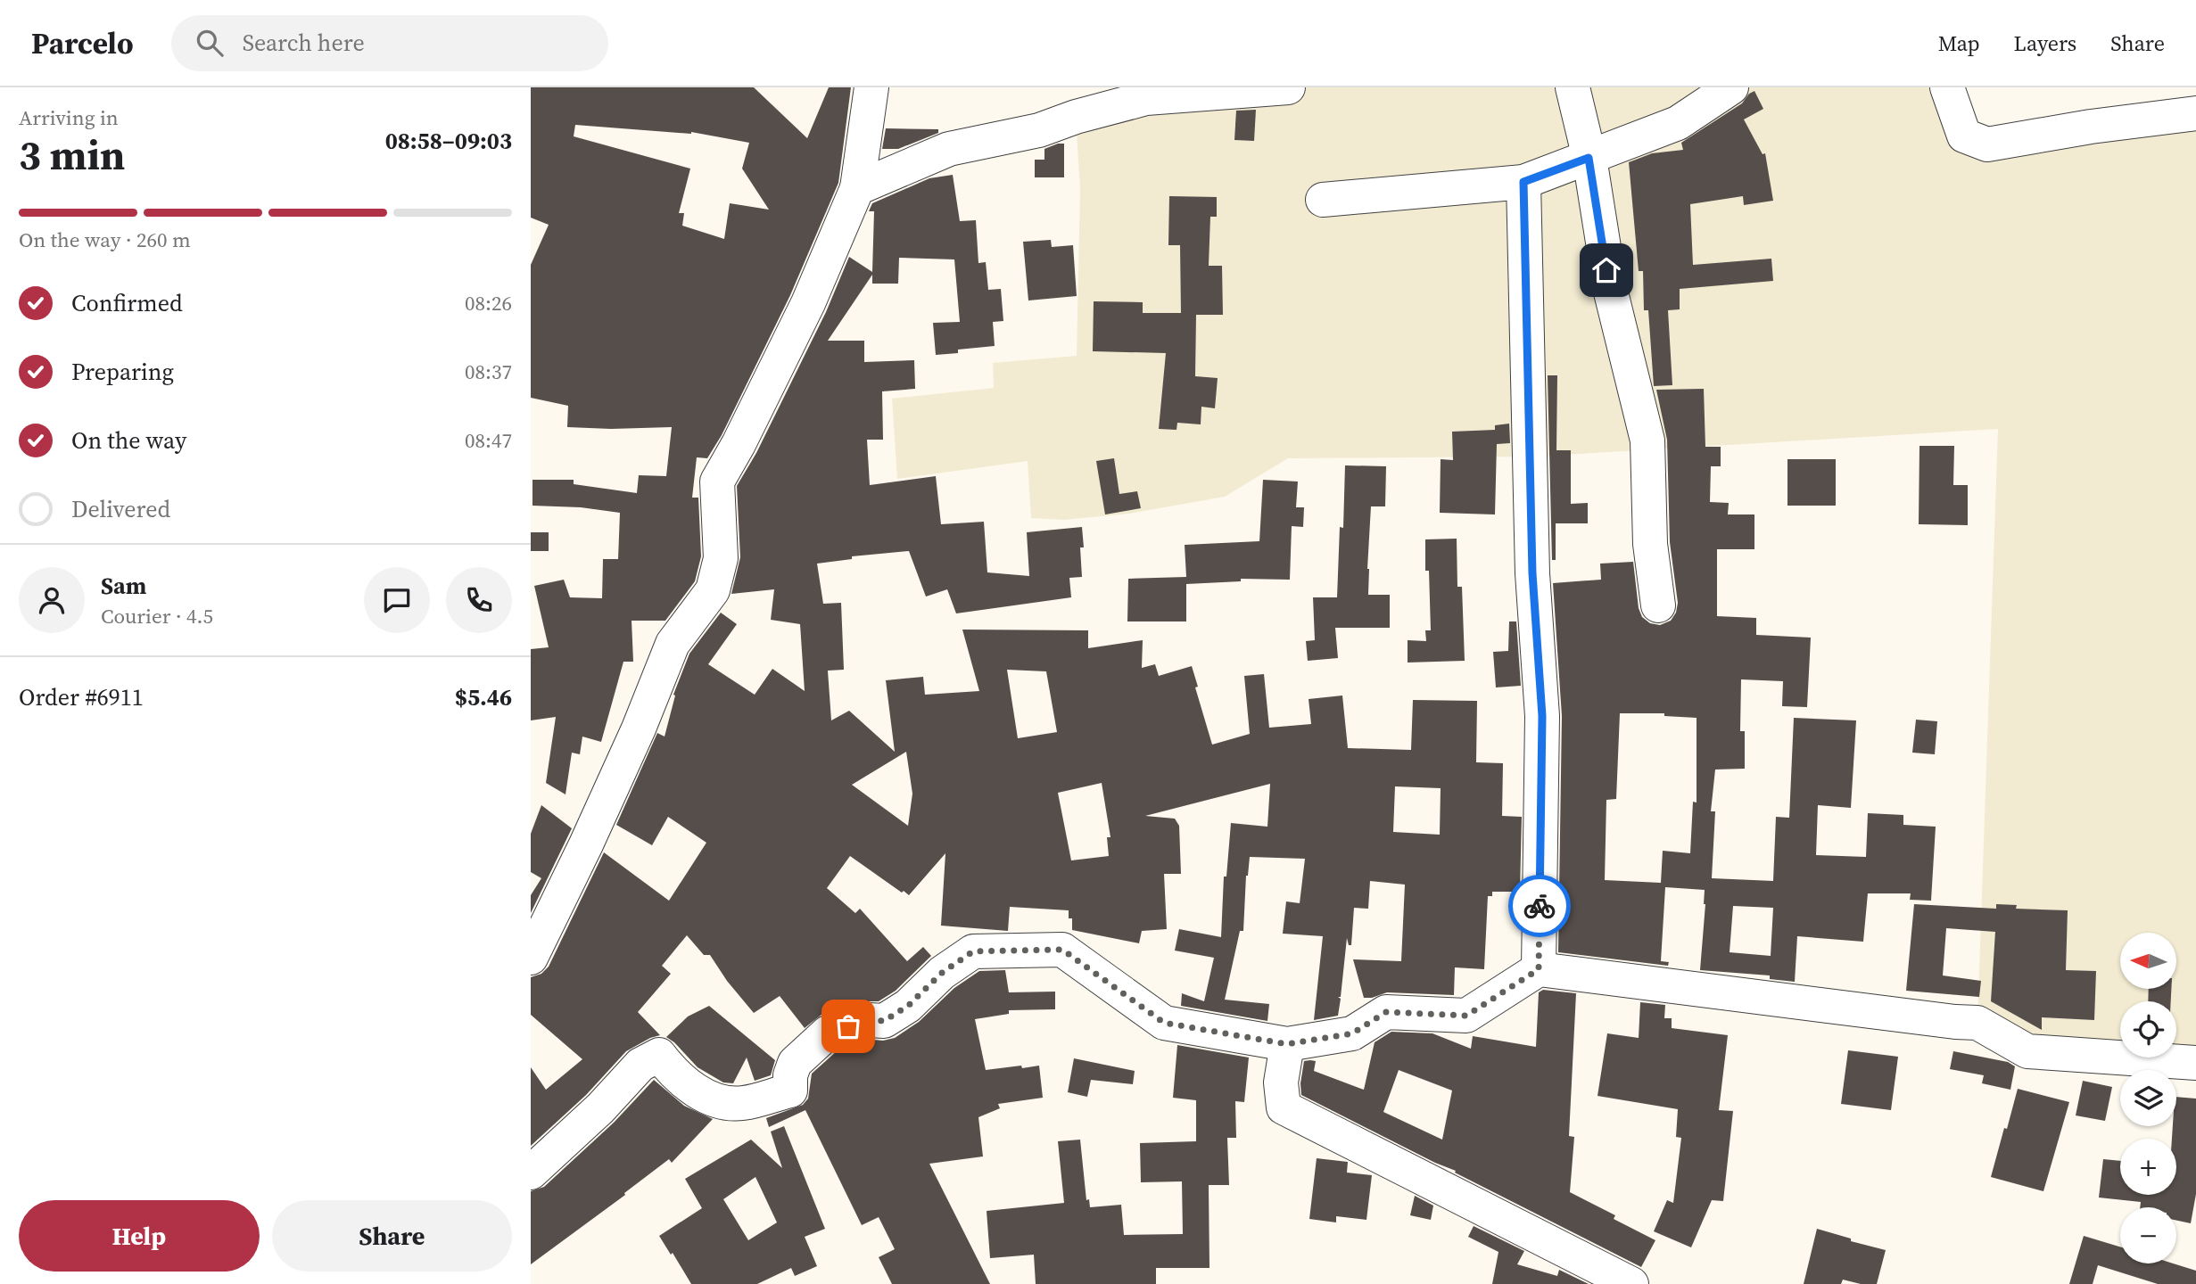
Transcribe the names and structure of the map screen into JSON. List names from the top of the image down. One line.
{"north":"left","page":{"header":"Parcelo","search":"Search here","nav":["Map","Layers","Share"],"heading":["3 min","Arriving in","08:58–09:03"],"panel":["Sam","Courier · 4.5","Order #6911","$5.46"],"bar":"On the way · 260 m","list":[["Confirmed","08:26"],["Preparing","08:37"],["On the way","08:47"],"Delivered"],"map_buttons":["+","−"],"buttons":["Help","Share"]}}
